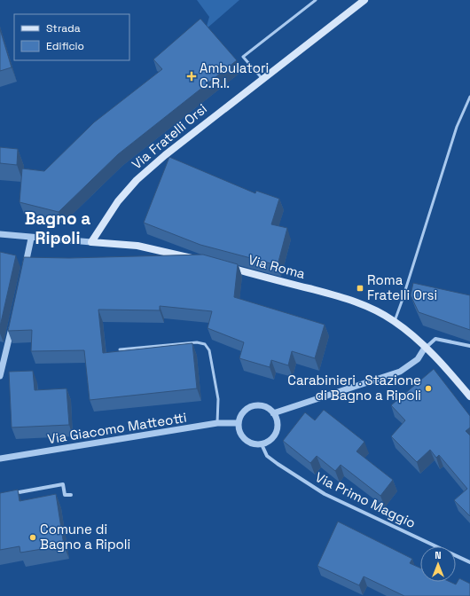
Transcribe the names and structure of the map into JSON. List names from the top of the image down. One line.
{"streets":{"main road":["Via Fratelli Orsi","Via Roma"],"street":["Via Giacomo Matteotti","Via Primo Maggio"]},"crossings":[["Via Giacomo Matteotti","Via Primo Maggio"]],"districts":["Bagno a Ripoli"],"places":{"health":["Ambulatori C.R.I."],"transit":["Roma Fratelli Orsi"],"other":["Carabinieri . Stazione di Bagno a Ripoli","Comune di Bagno a Ripoli"]},"legend":["Strada","Edificio"],"north":"top"}
